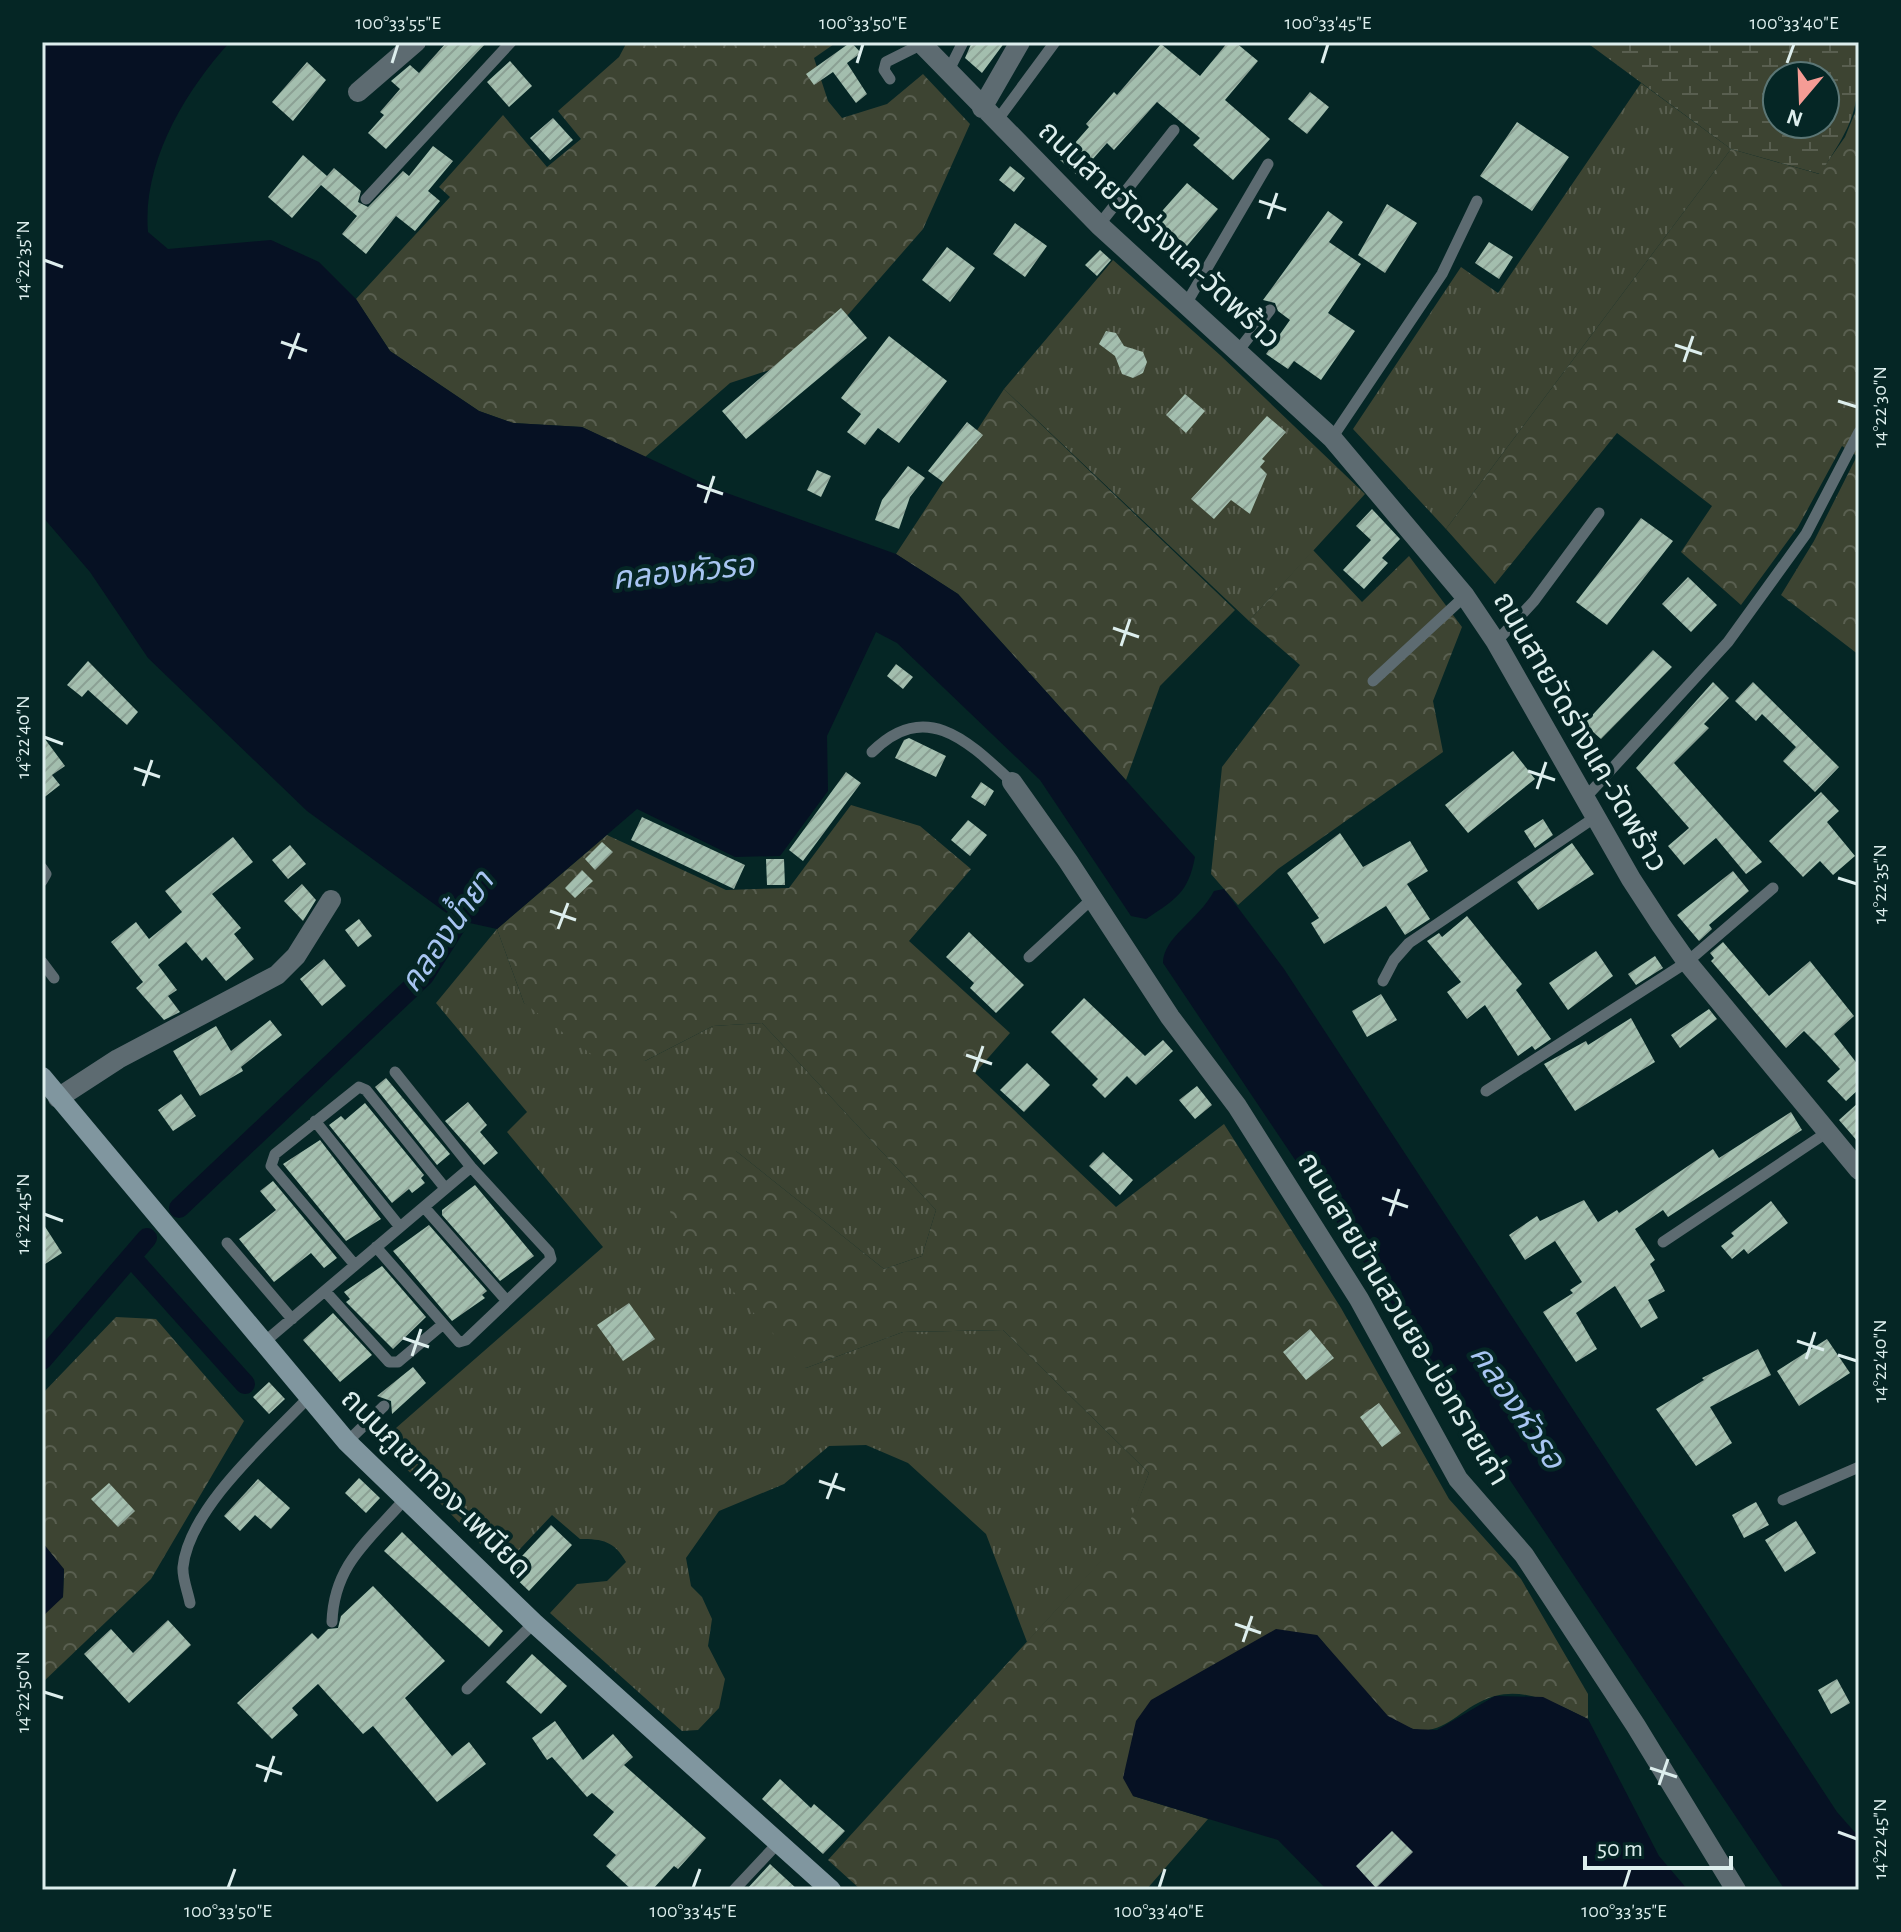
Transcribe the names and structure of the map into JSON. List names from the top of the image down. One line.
{"streets":{"main road":["ถนนภูเขาทอง-เพนียด"],"street":["ถนนสายวัดร่างแค-วัดพร้าว","ถนนสายบ้านสวนยอ-บ่อทรายเก่า"]},"water":["คลองหัวรอ","คลองน้ำยา"],"scale_bar":"50 m","north":"bottom","coordinates":["100°33'55\"E","100°33'50\"E","100°33'45\"E","100°33'40\"E","14°22'35\"N","14°22'30\"N","14°22'40\"N","14°22'45\"N","14°22'50\"N","100°33'35\"E"]}
